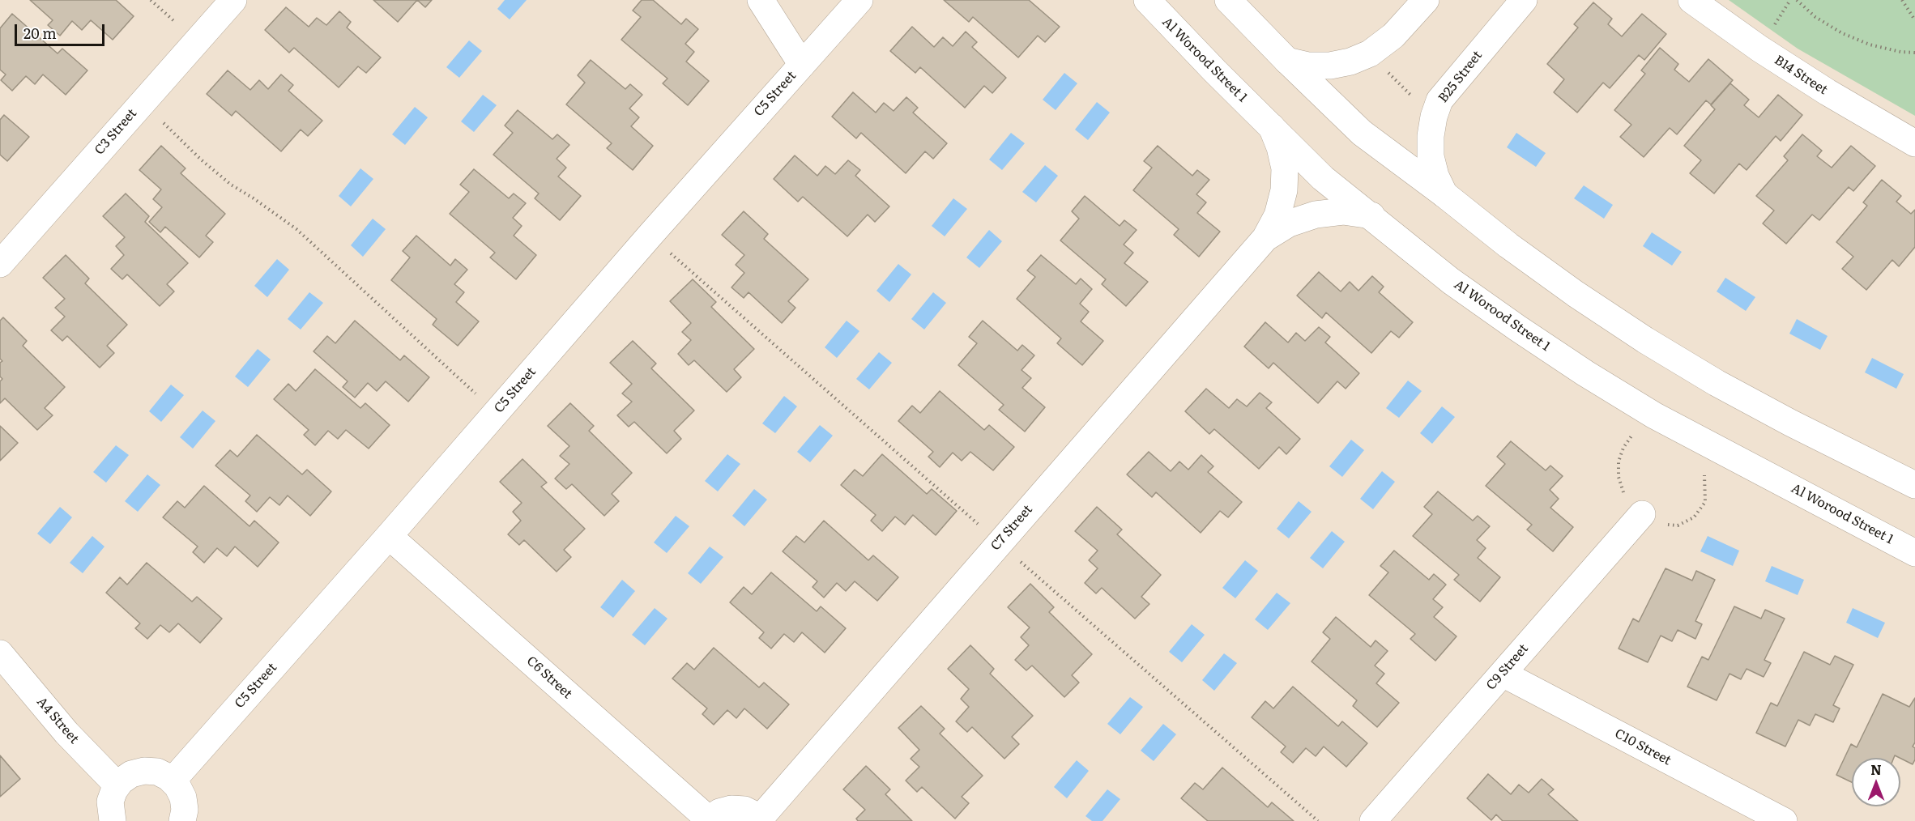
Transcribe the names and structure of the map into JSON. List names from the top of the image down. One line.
{"streets":{"street":["Al Worood Street 1","B14 Street","B25 Street","C5 Street","C3 Street","C7 Street","C9 Street","C6 Street","A4 Street","C10 Street"]},"crossings":[["Al Worood Street 1","C7 Street"],["Al Worood Street 1","C9 Street"],["C5 Street","C6 Street"],["C9 Street","C10 Street"]],"scale_bar":"20 m","north":"top"}
